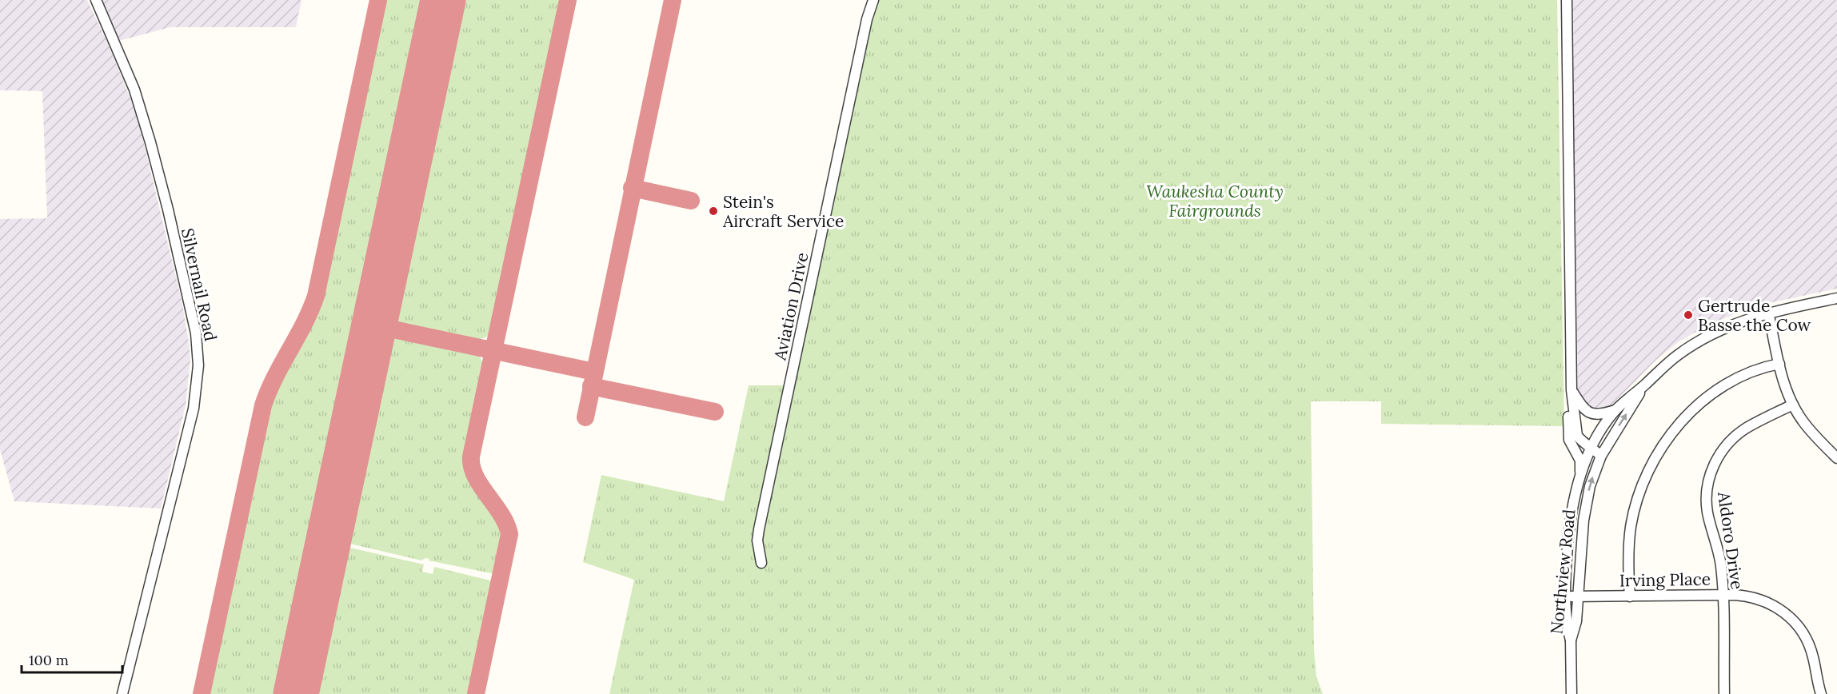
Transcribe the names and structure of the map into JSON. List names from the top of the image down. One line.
{"streets":{"street":["Silvernail Road","Aviation Drive","Aldoro Drive","Northview Road","Irving Place"]},"crossings":[["Aldoro Drive","Irving Place"],["Northview Road","Irving Place"]],"parks":["Waukesha County Fairgrounds"],"places":["Stein's Aircraft Service","Gertrude Basse the Cow"],"scale_bar":"100 m"}
